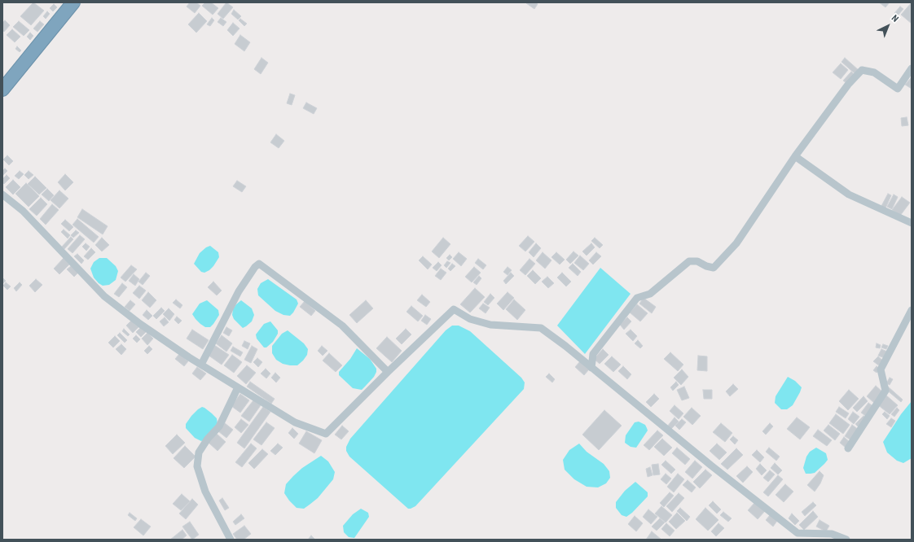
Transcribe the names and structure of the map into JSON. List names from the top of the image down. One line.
{"north":"top right"}
